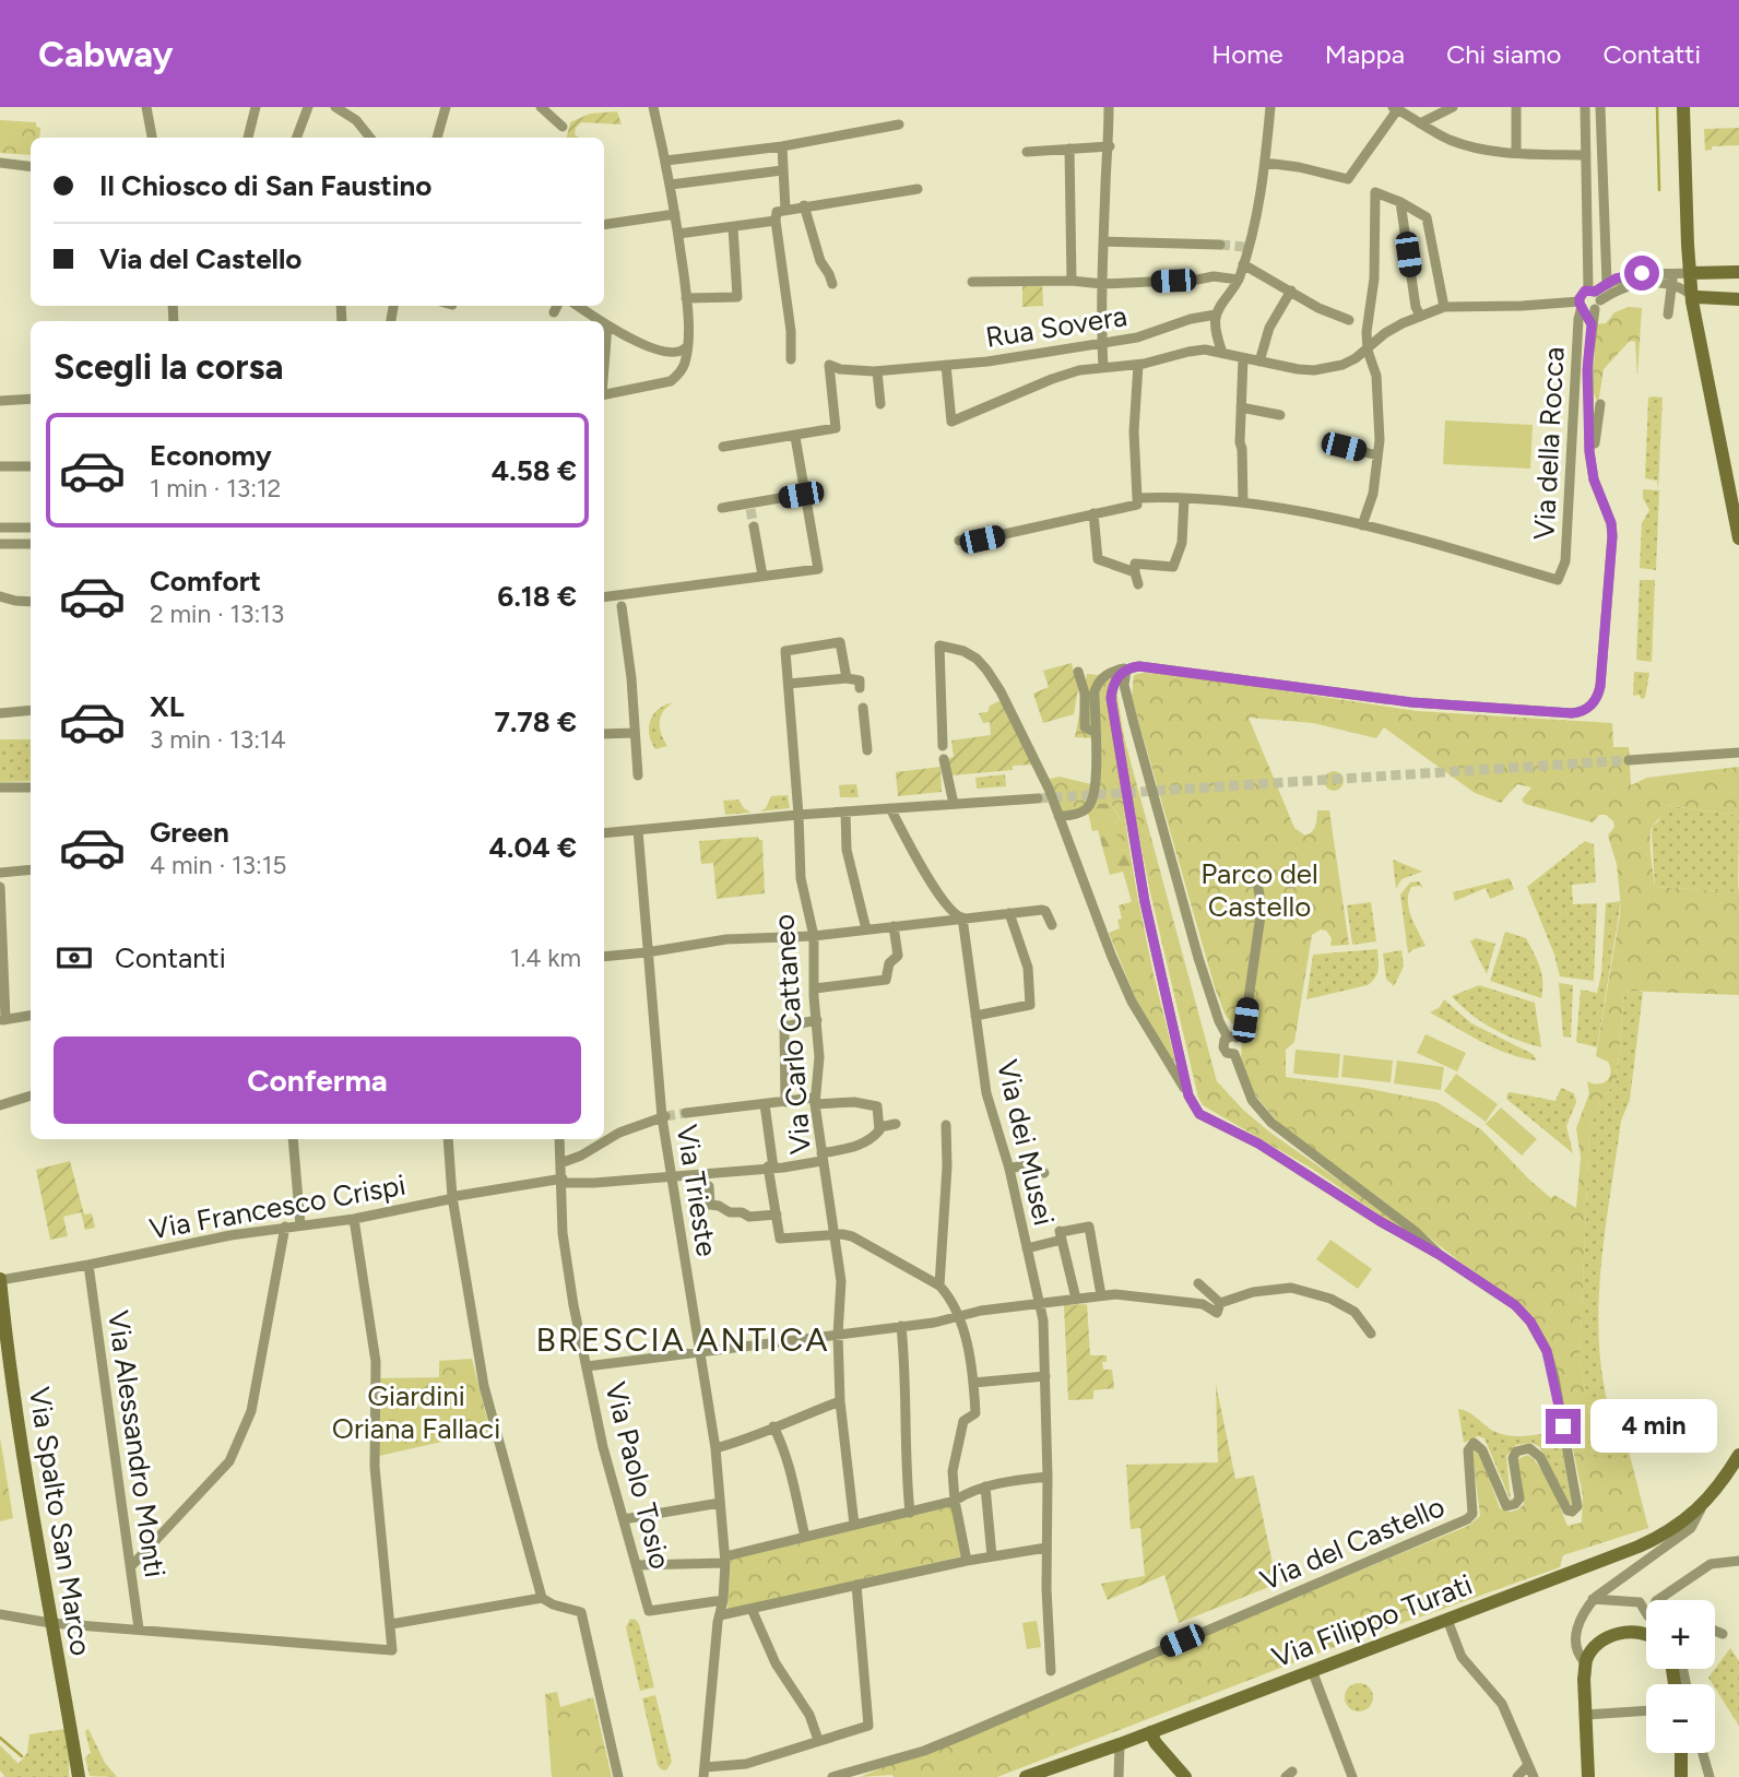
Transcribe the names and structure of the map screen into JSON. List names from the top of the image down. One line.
{"streets":{"main road":["Via Spalto San Marco","Via Filippo Turati"],"street":["Rua Sovera","Via della Rocca","Via Carlo Cattaneo","Via dei Musei","Via Trieste","Via Francesco Crispi","Via Alessandro Monti","Via Paolo Tosio","Via del Castello"]},"crossings":[["Via Carlo Cattaneo","Via Francesco Crispi"],["Via Trieste","Via Francesco Crispi"],["Via Trieste","Via Paolo Tosio"],["Via Francesco Crispi","Via Alessandro Monti"],["Via Francesco Crispi","Via Paolo Tosio"],["Via Francesco Crispi","Via Spalto San Marco"]],"districts":["BRESCIA ANTICA"],"parks":["Parco del Castello","Giardini Oriana Fallaci"],"page":{"header":"Cabway","nav":["Home","Mappa","Chi siamo","Contatti"],"banner":["Il Chiosco di San Faustino","Via del Castello"],"heading":"Scegli la corsa","list":[{"name":"Economy","note":"1 min · 13:12","value":"4.58 €"},{"name":"Comfort","note":"2 min · 13:13","value":"6.18 €"},{"name":"XL","note":"3 min · 13:14","value":"7.78 €"},{"name":"Green","note":"4 min · 13:15","value":"4.04 €"}],"pay":["Contanti","1.4 km"],"buttons":"Conferma","bubble":"4 min","map_buttons":["+","−"]}}
